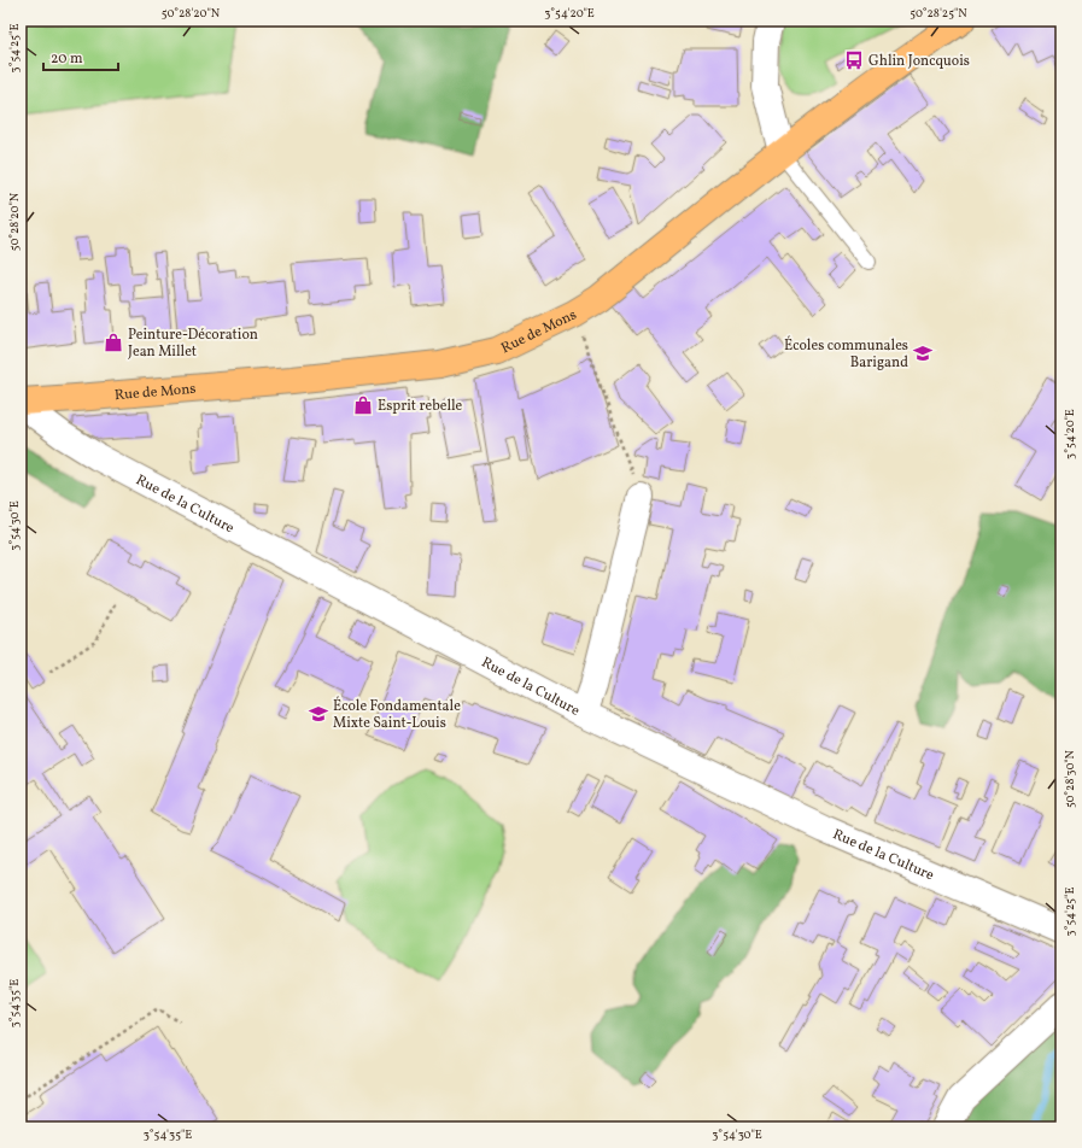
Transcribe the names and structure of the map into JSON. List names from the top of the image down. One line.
{"streets":{"main road":["Rue de Mons"],"street":["Rue de la Culture"]},"crossings":[["Rue de Mons","Rue de la Culture"]],"places":{"bus stop":["Ghlin Joncquois"],"shop":["Peinture-Décoration Jean Millet","Esprit rebelle"],"school or university":["Écoles communales Barigand","École Fondamentale Mixte Saint-Louis"]},"scale_bar":"20 m","coordinates":["50°28'20\"N","3°54'20\"E","50°28'25\"N","3°54'25\"E","3°54'30\"E","50°28'30\"N","3°54'35\"E"]}
